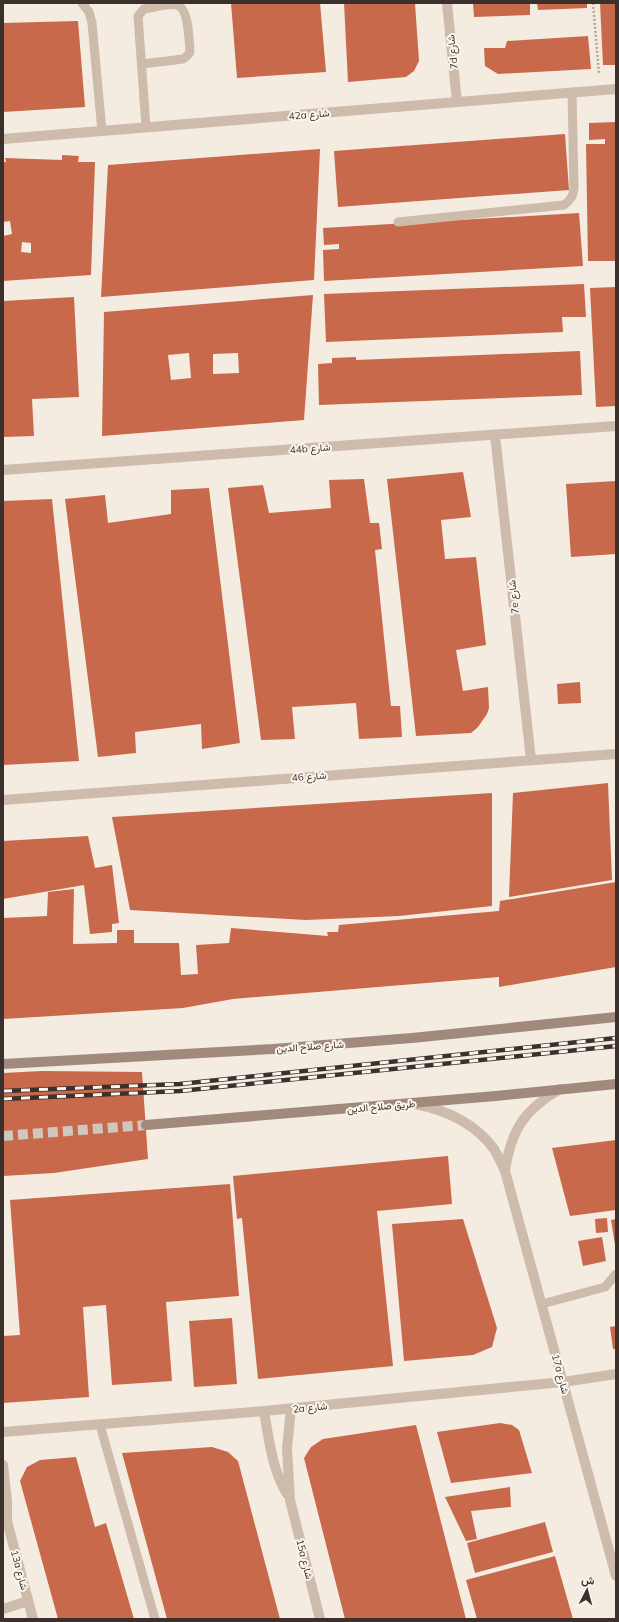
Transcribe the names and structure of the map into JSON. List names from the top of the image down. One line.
{"streets":{"main road":["شارع صلاح الدين","طريق صلاح الدين"],"street":["7d شارع","42a شارع","44b شارع","7e شارع","شارع 46","17a شارع","2a شارع","15a شارع","13a شارع"]},"crossings":[["7d شارع","42a شارع"],["44b شارع","7e شارع"],["7e شارع","شارع 46"],["طريق صلاح الدين","17a شارع"],["17a شارع","2a شارع"],["2a شارع","15a شارع"]],"north":"top"}
